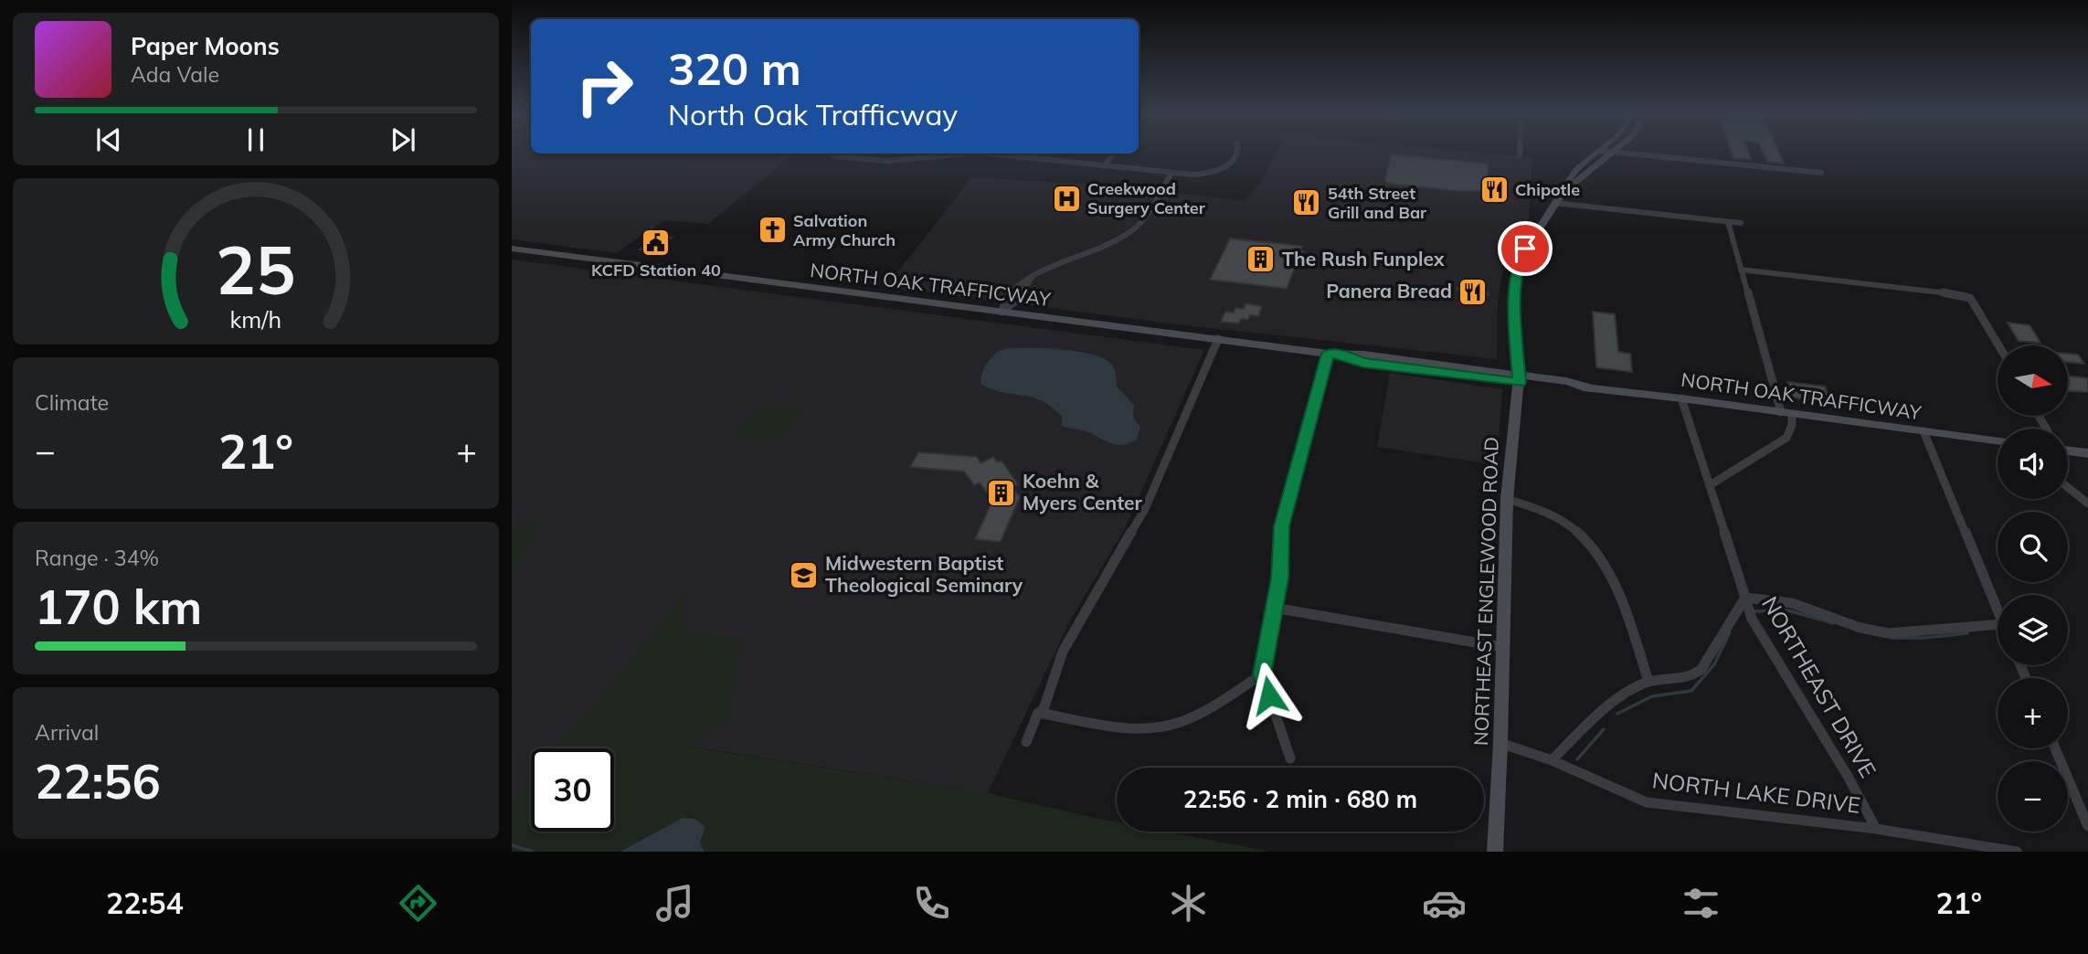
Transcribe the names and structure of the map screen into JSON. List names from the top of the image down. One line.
{"streets":{"main road":["NORTH OAK TRAFFICWAY","NORTHEAST ENGLEWOOD ROAD"],"street":["NORTHEAST DRIVE","NORTH LAKE DRIVE"]},"crossings":[["NORTH OAK TRAFFICWAY","NORTHEAST ENGLEWOOD ROAD"],["NORTH OAK TRAFFICWAY","NORTHEAST DRIVE"],["NORTHEAST ENGLEWOOD ROAD","NORTH LAKE DRIVE"],["NORTHEAST DRIVE","NORTH LAKE DRIVE"]],"places":{"restaurant":["Chipotle","54th Street Grill and Bar","Panera Bread"],"hospital":["Creekwood Surgery Center"],"church":["Salvation Army Church"],"public building":["KCFD Station 40"],"building":["The Rush Funplex","Koehn & Myers Center"],"school or university":["Midwestern Baptist Theological Seminary"]},"north":"right","page":{"turn":["320 m","North Oak Trafficway"],"song":["Paper Moons","Ada Vale"],"map_buttons":["+","−"],"tile":["Climate",["Range · 34%","170 km"],["Arrival","22:56"]],"heat":["−","21°","+"],"limit":"30","trip":"22:56 · 2 min · 680 m","tabs":["22:54","21°"],"gauge":["25","km/h"]}}
